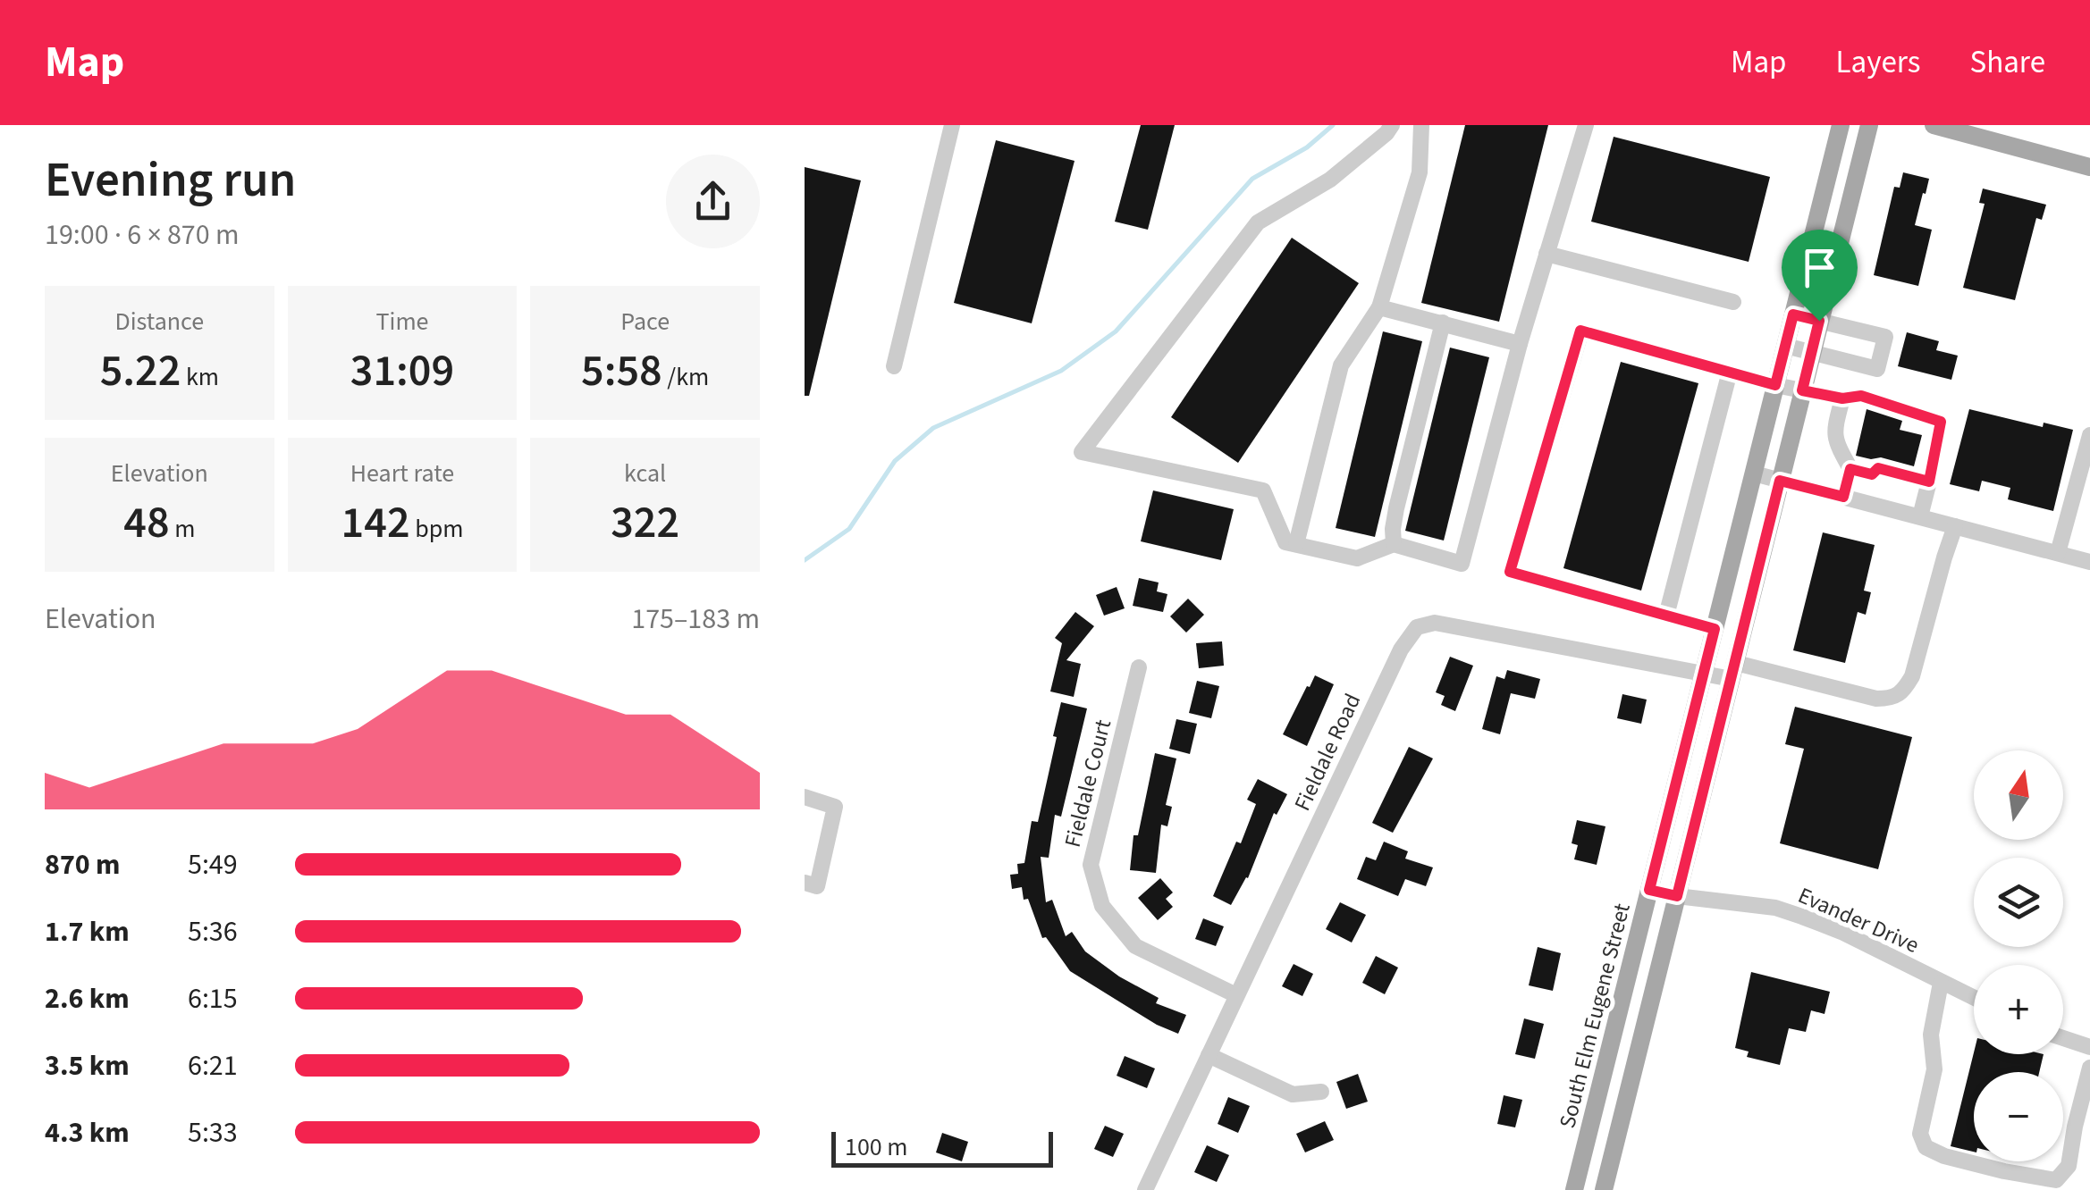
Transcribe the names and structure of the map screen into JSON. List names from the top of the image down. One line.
{"streets":{"main road":["South Elm Eugene Street"],"street":["Fieldale Road","Fieldale Court","Evander Drive"]},"crossings":[["Fieldale Road","Fieldale Court"],["Fieldale Road","South Elm Eugene Street"],["Evander Drive","South Elm Eugene Street"]],"scale_bar":"100 m","north":"top","page":{"header":"Map","nav":["Map","Layers","Share"],"heading":["Evening run","19:00 · 6 × 870 m"],"stats":[["Distance","5.22 km"],["Time","31:09"],["Pace","5:58 /km"],["Elevation","48 m"],["Heart rate","142 bpm"],["kcal","322"]],"chart":["Elevation","175–183 m"],"map_buttons":["+","−"],"list":[{"name":"870 m","note":"5:49"},{"name":"1.7 km","note":"5:36"},{"name":"2.6 km","note":"6:15"},{"name":"3.5 km","note":"6:21"},{"name":"4.3 km","note":"5:33"}],"scale":"100 m"}}
